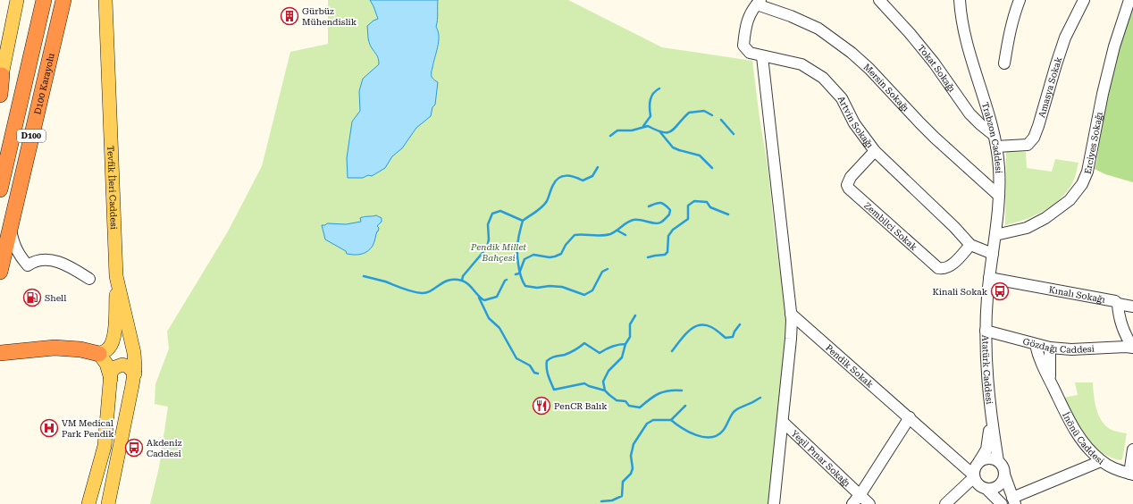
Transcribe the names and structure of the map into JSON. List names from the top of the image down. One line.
{"streets":{"highway":["D100 Karayolu","D100"],"main road":["Tevfik İleri Caddesi"],"street":["Tokat Sokağı","Amasya Sokak","Mersin Sokağı","Artvin Sokağı","Trabzon Caddesi","Erciyes Sokağı","Zembilci Sokak","Kınalı Sokağı","Gözdağı Caddesi","Pendik Sokak","Atatürk Caddesi","İnönü Caddesi","Yeşil Pınar Sokağı"]},"crossings":[["Tokat Sokağı","Trabzon Caddesi"],["Amasya Sokak","Trabzon Caddesi"],["Mersin Sokağı","Artvin Sokağı"],["Mersin Sokağı","Trabzon Caddesi"],["Artvin Sokağı","Trabzon Caddesi"],["Artvin Sokağı","Zembilci Sokak"],["Trabzon Caddesi","Erciyes Sokağı"],["Trabzon Caddesi","Kınalı Sokağı"],["Trabzon Caddesi","Atatürk Caddesi"],["Kınalı Sokağı","Atatürk Caddesi"],["Gözdağı Caddesi","Atatürk Caddesi"],["Gözdağı Caddesi","İnönü Caddesi"]],"parks":["Pendik Millet Bahçesi"],"places":{"building":["Gürbüz Mühendislik"],"bus stop":["Kinali Sokak","Akdeni̇z Caddesi̇"],"fuel station":["Shell"],"restaurant":["PenCR Balık"],"hospital":["VM Medical Park Pendik"]}}
